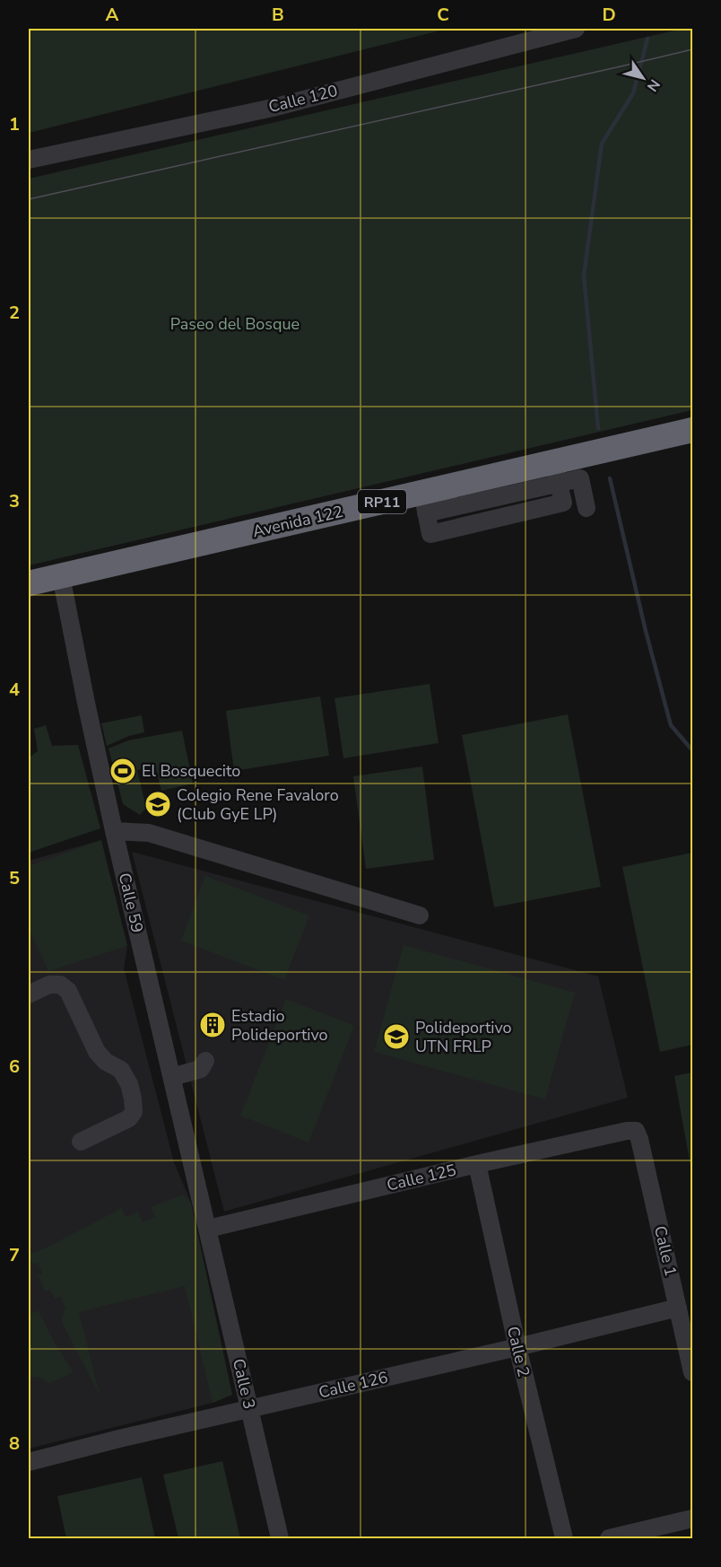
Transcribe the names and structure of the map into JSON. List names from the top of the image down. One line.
{"streets":{"highway":["RP11","Avenida 122"],"street":["Calle 120","Calle 59","Calle 125","Calle 1","Calle 2","Calle 3","Calle 126"]},"crossings":[["Avenida 122","Calle 59"],["Calle 59","Calle 125"],["Calle 59","Calle 3"],["Calle 125","Calle 1"],["Calle 125","Calle 2"],["Calle 125","Calle 3"],["Calle 1","Calle 126"],["Calle 2","Calle 126"],["Calle 3","Calle 126"]],"parks":["Paseo del Bosque"],"places":{"sports":["El Bosquecito"],"school or university":["Colegio Rene Favaloro (Club GyE LP)","Polideportivo UTN FRLP"],"building":["Estadio Polideportivo"]},"north":"bottom right","grid":{"columns":["A","B","C","D"],"rows":["1","2","3","4","5","6","7","8"]}}
